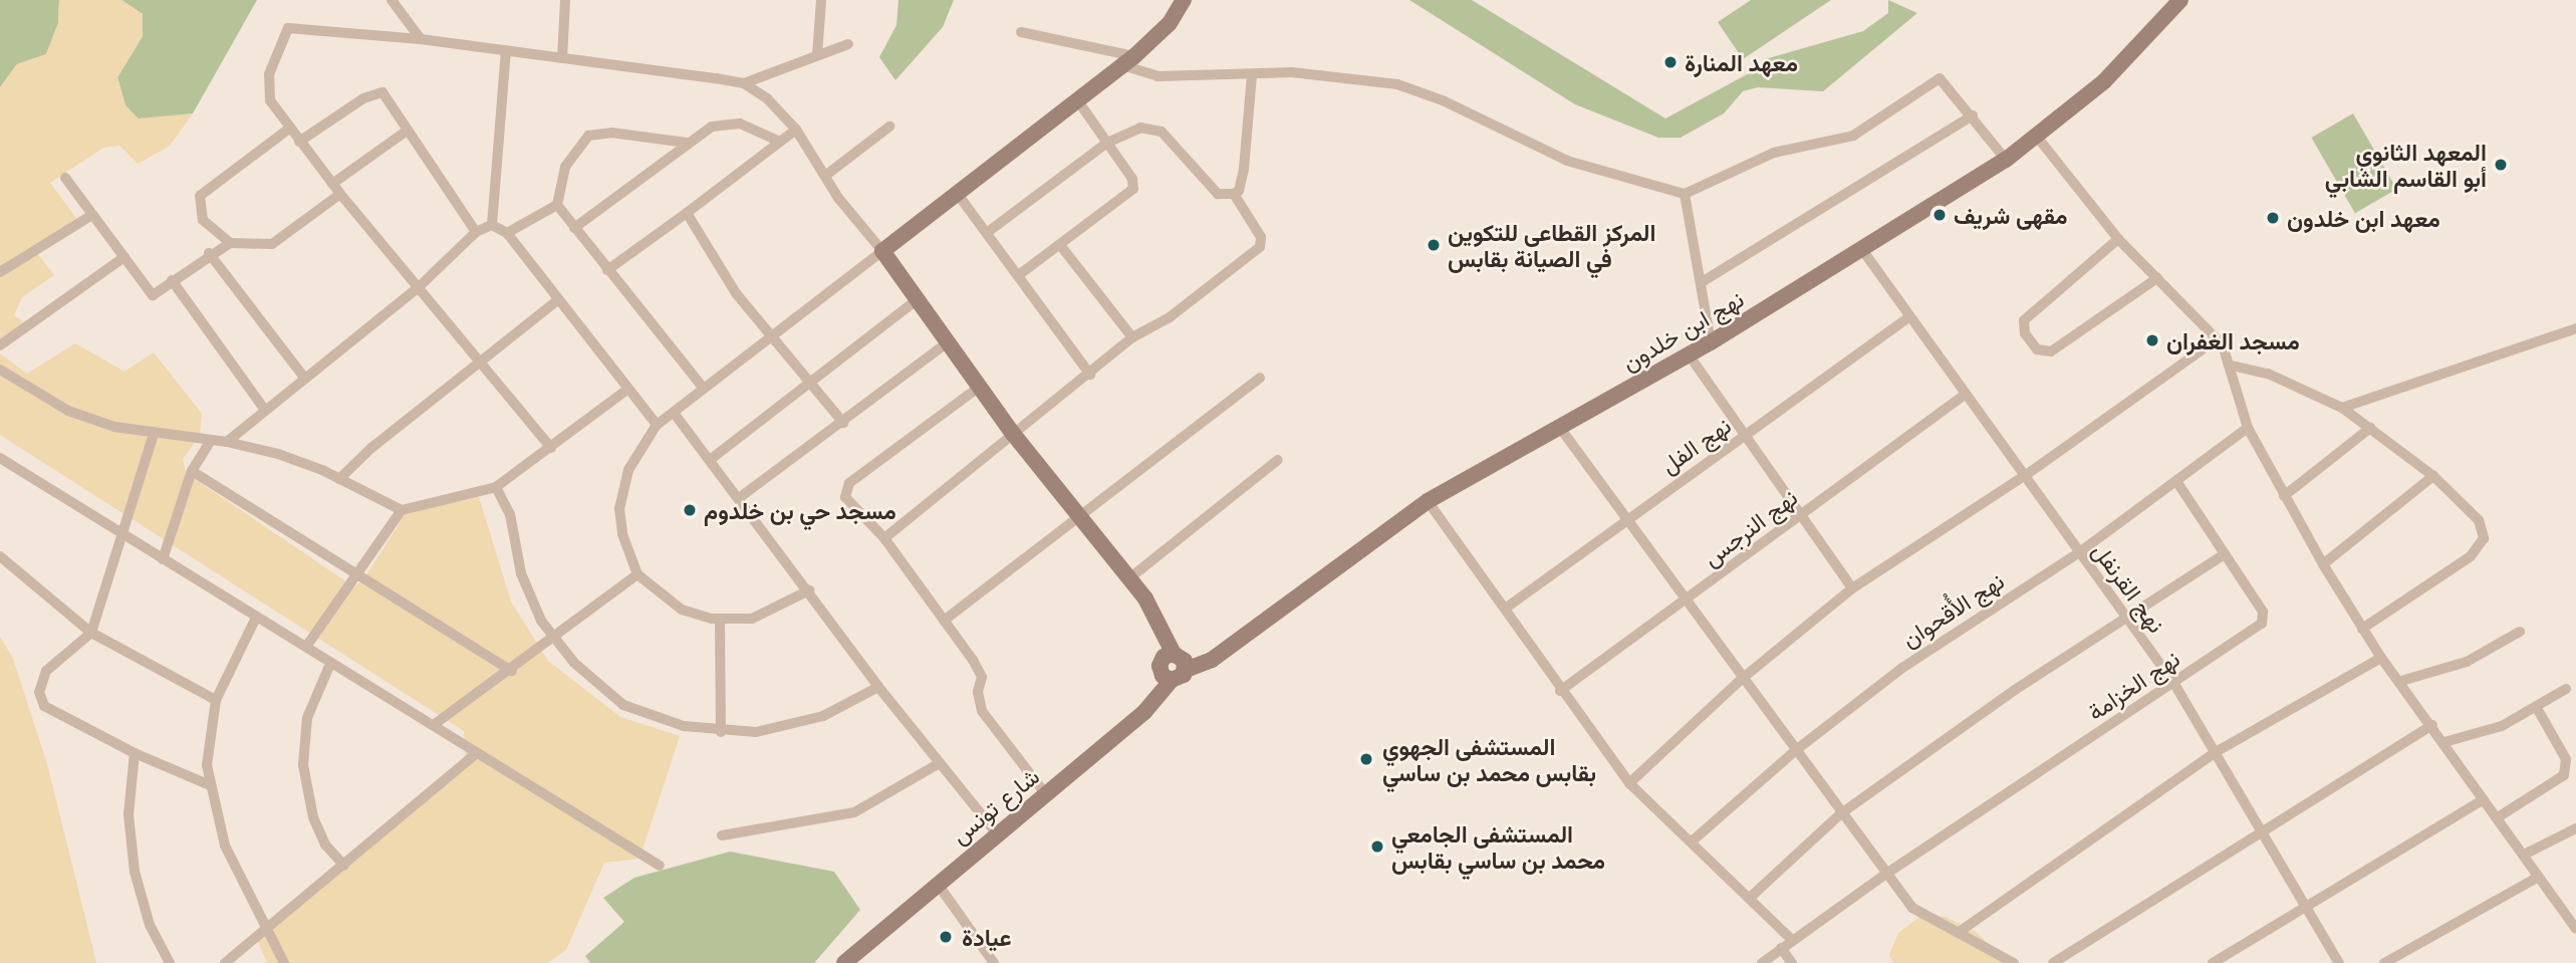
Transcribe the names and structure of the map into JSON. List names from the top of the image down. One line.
{"streets":{"street":["نهج ابن خلدون","نهج الفل","نهج النرجس","نهج القرنفل","نهج الأُقحوان","نهج الخزامة","شارع تونس"]},"crossings":[["نهج ابن خلدون","نهج القرنفل"],["نهج ابن خلدون","شارع تونس"],["نهج الفل","نهج القرنفل"],["نهج النرجس","نهج القرنفل"],["نهج القرنفل","نهج الأُقحوان"],["نهج القرنفل","نهج الخزامة"],["نهج الأُقحوان","نهج الخزامة"]],"places":["معهد المنارة","المعهد الثانوي أبو القاسم الشابي","مقهى شريف","معهد ابن خلدون","المركز القطاعى للتكوين في الصيانة بقابس","مسجد الغفران","مسجد حي بن خلدوم","المستشفى الجهوي بقابس محمد بن ساسي","المستشفى الجامعي محمد بن ساسي بقابس","عيادة"]}
